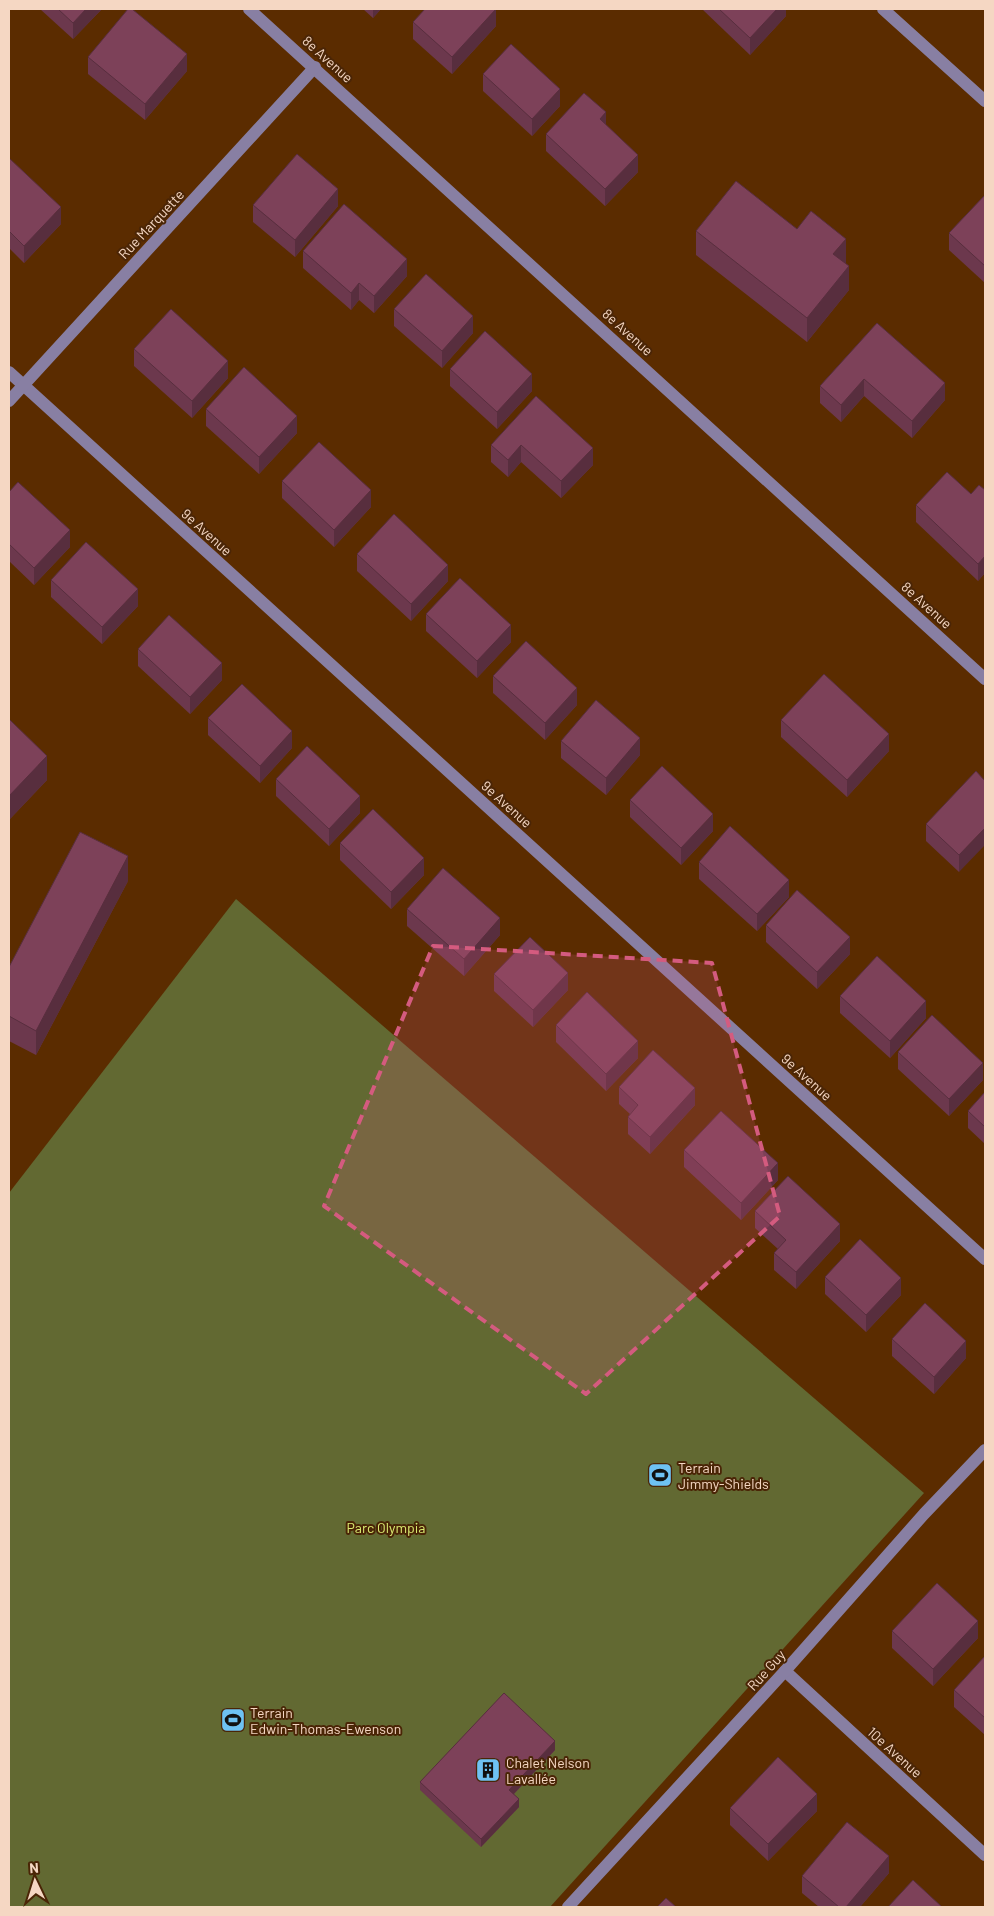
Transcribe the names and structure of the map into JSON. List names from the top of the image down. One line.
{"streets":{"street":["8e Avenue","Rue Marquette","9e Avenue","Rue Guy","10e Avenue"]},"crossings":[["8e Avenue","Rue Marquette"],["Rue Marquette","9e Avenue"],["Rue Guy","10e Avenue"]],"parks":["Parc Olympia"],"places":{"sports":["Terrain Jimmy-Shields","Terrain Edwin-Thomas-Ewenson"],"building":["Chalet Nelson Lavallée"]},"north":"top"}
